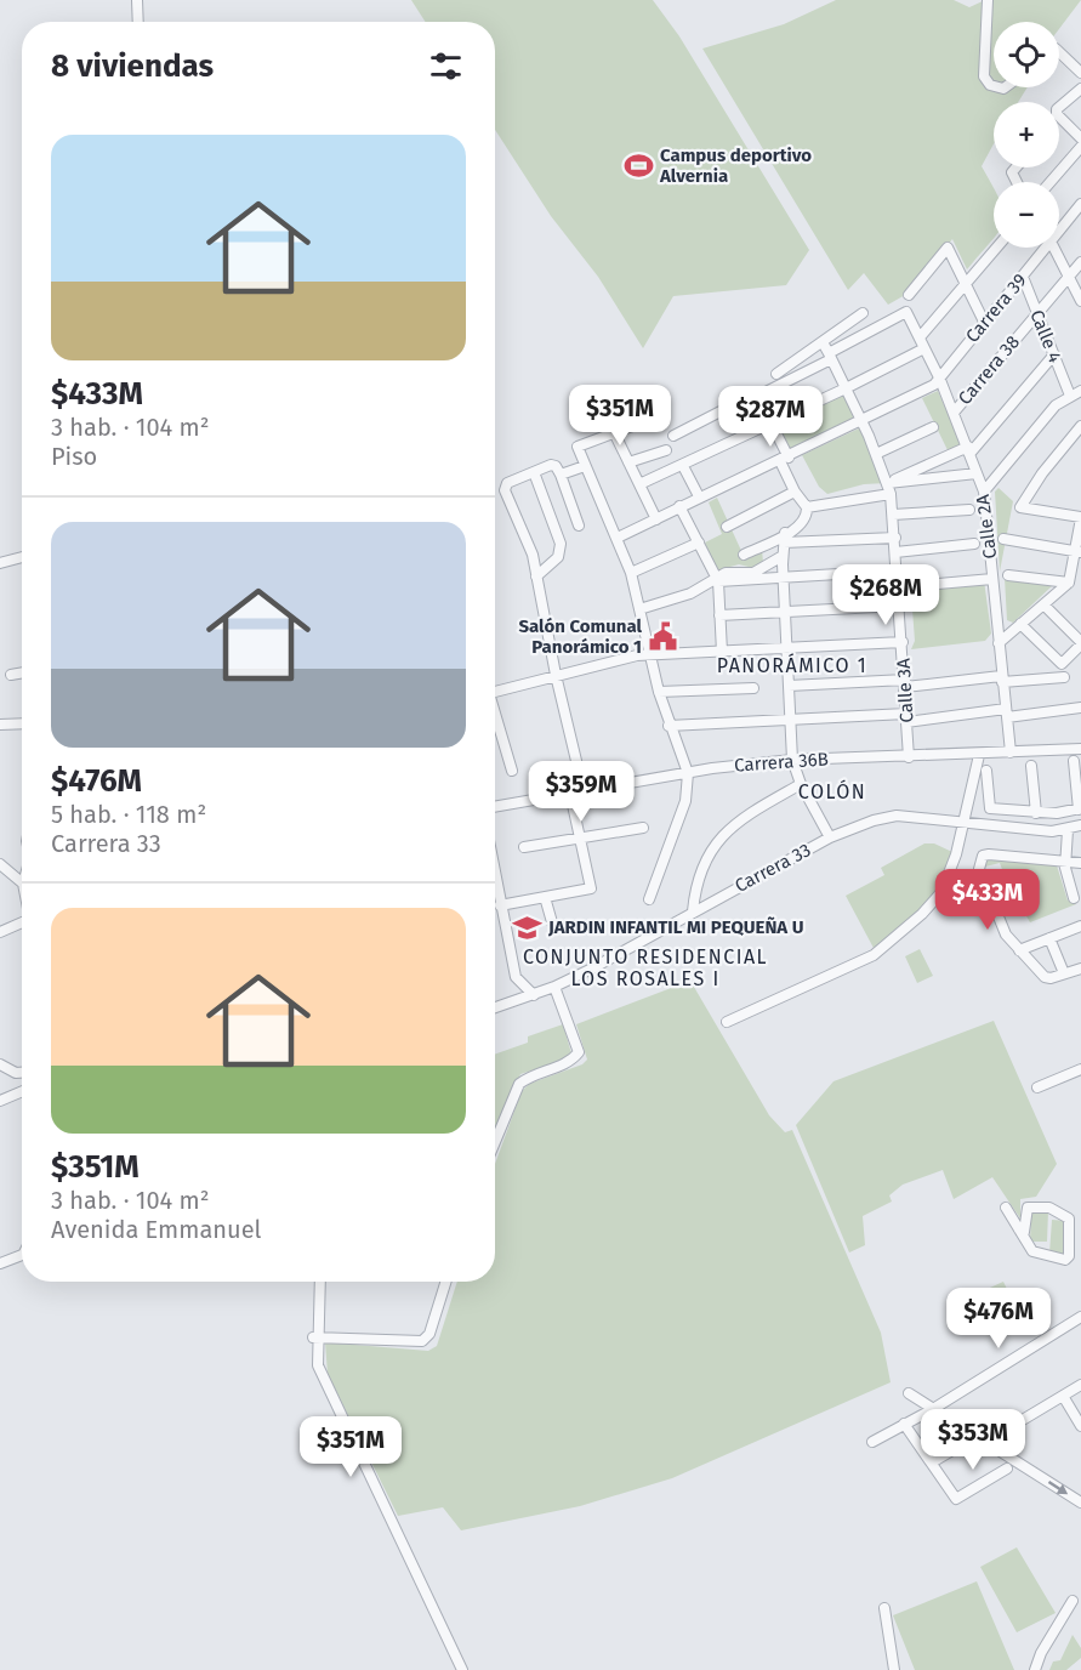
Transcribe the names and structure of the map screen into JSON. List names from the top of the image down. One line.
{"streets":{"street":["Carrera 39","Calle 4","Carrera 38","Calle 2A","Calle 3A","Carrera 36B","Carrera 33"]},"crossings":[["Carrera 39","Calle 4"],["Carrera 39","Calle 2A"],["Calle 4","Carrera 38"],["Carrera 38","Calle 2A"],["Calle 2A","Calle 3A"],["Calle 2A","Carrera 36B"],["Calle 3A","Carrera 36B"]],"districts":["PANORÁMICO 1","COLÓN","CONJUNTO RESIDENCIAL LOS ROSALES I"],"places":{"sports":["Campus deportivo Alvernia"],"public building":["Salón Comunal Panorámico 1"],"school or university":["JARDIN INFANTIL MI PEQUEÑA U"]},"page":{"map_buttons":["+","−"],"heading":"8 viviendas","list":[{"name":"$433M","note":"3 hab. · 104 m² · Piso"},{"name":"$476M","note":"5 hab. · 118 m² · Carrera 33"},{"name":"$351M","note":"3 hab. · 104 m² · Avenida Emmanuel"}],"price":["$351M","$287M","$268M","$359M","$433M","$476M","$353M","$351M"]}}
